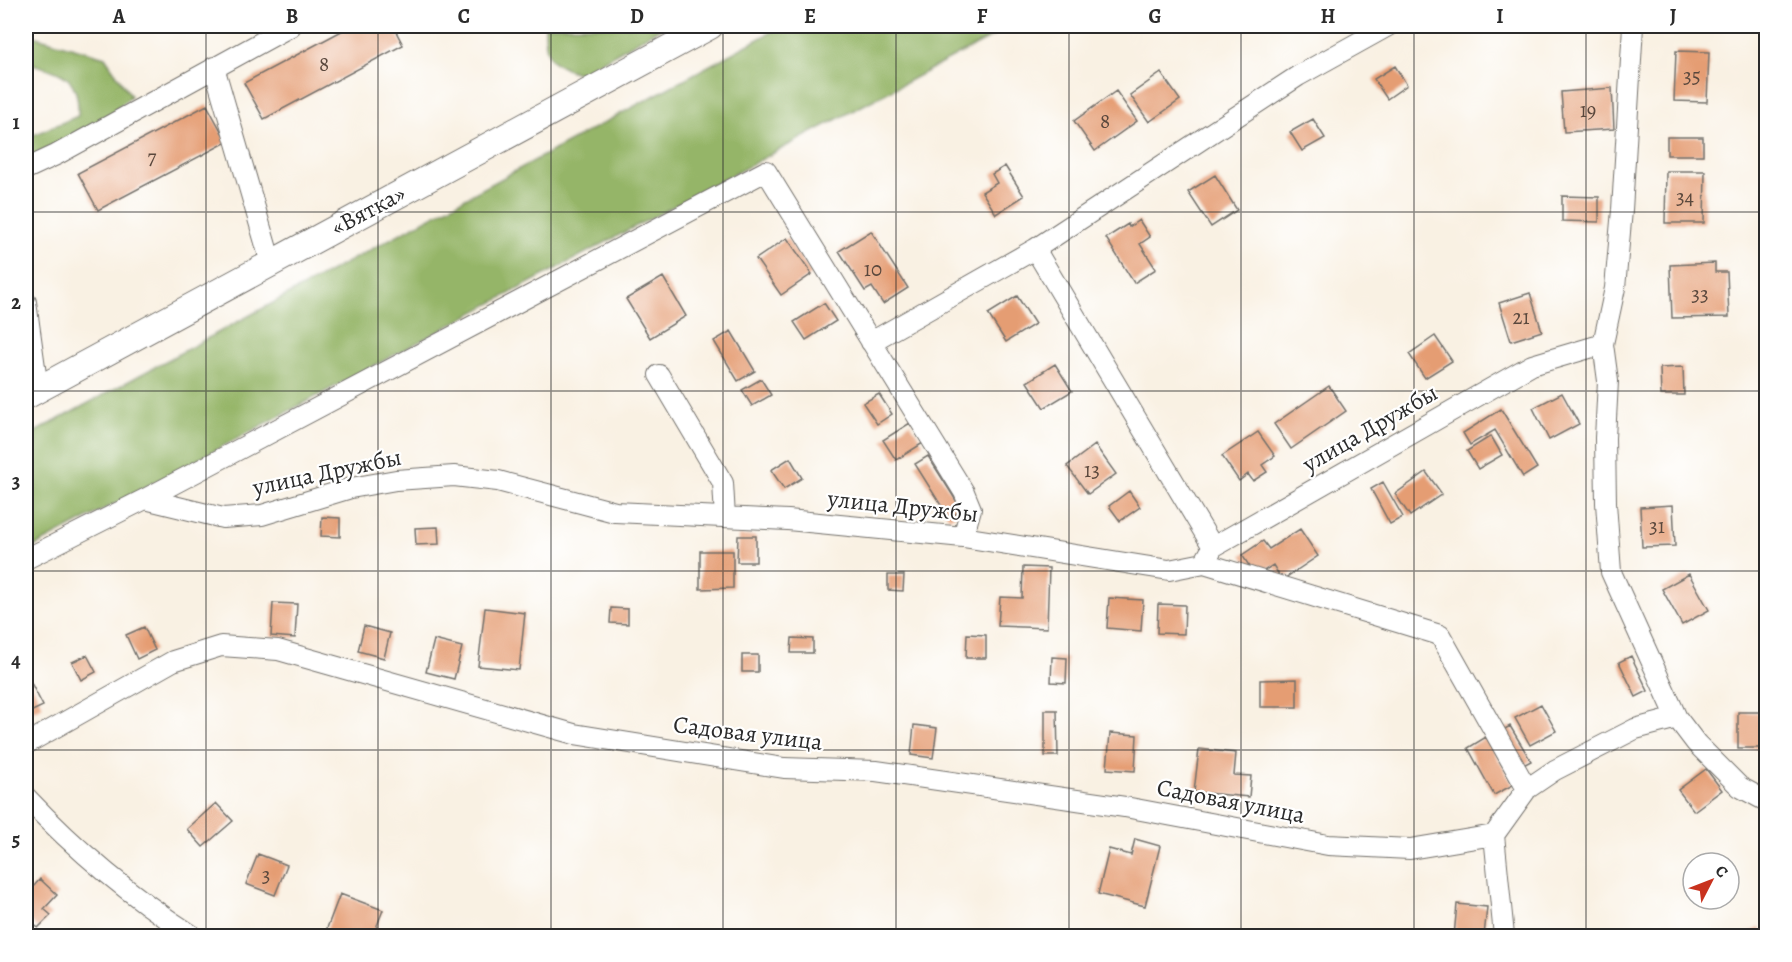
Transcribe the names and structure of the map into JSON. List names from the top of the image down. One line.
{"streets":{"main road":["«Вятка»"],"street":["улица Дружбы","Садовая улица"]},"house_numbers":["8","35","19","8","7","34","10","33","21","13","31","3"],"north":"top right","grid":{"columns":["A","B","C","D","E","F","G","H","I","J"],"rows":["1","2","3","4","5"]}}
